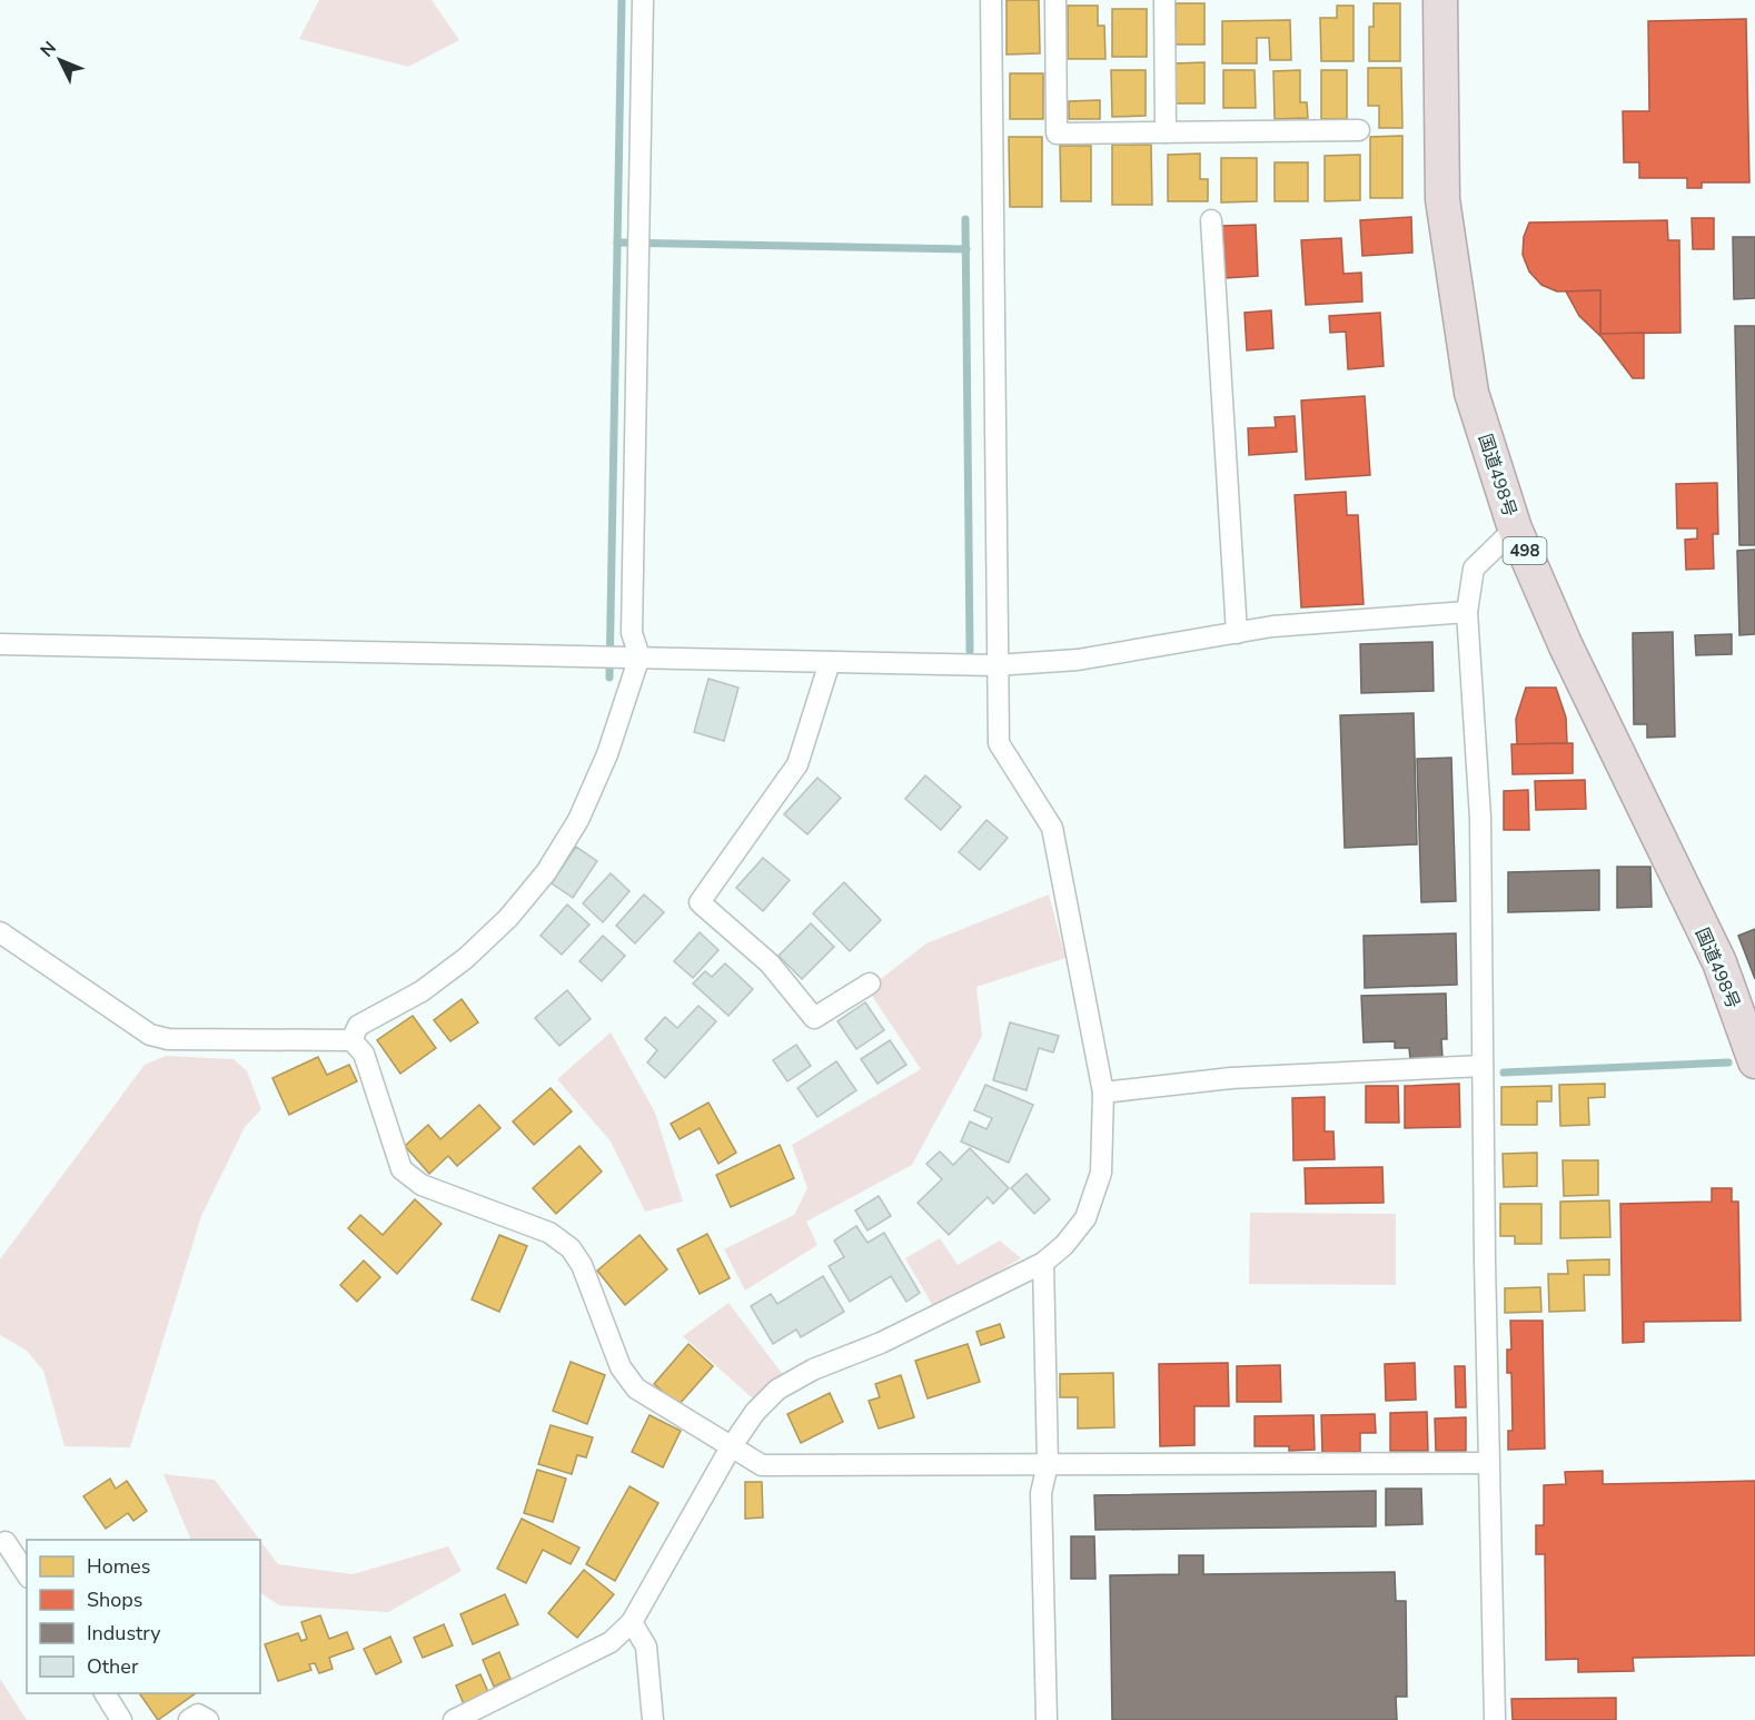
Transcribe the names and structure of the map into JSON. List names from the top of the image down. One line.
{"streets":{"highway":["国道498号","498"]},"legend":["Homes","Shops","Industry","Other"],"north":"top left"}
